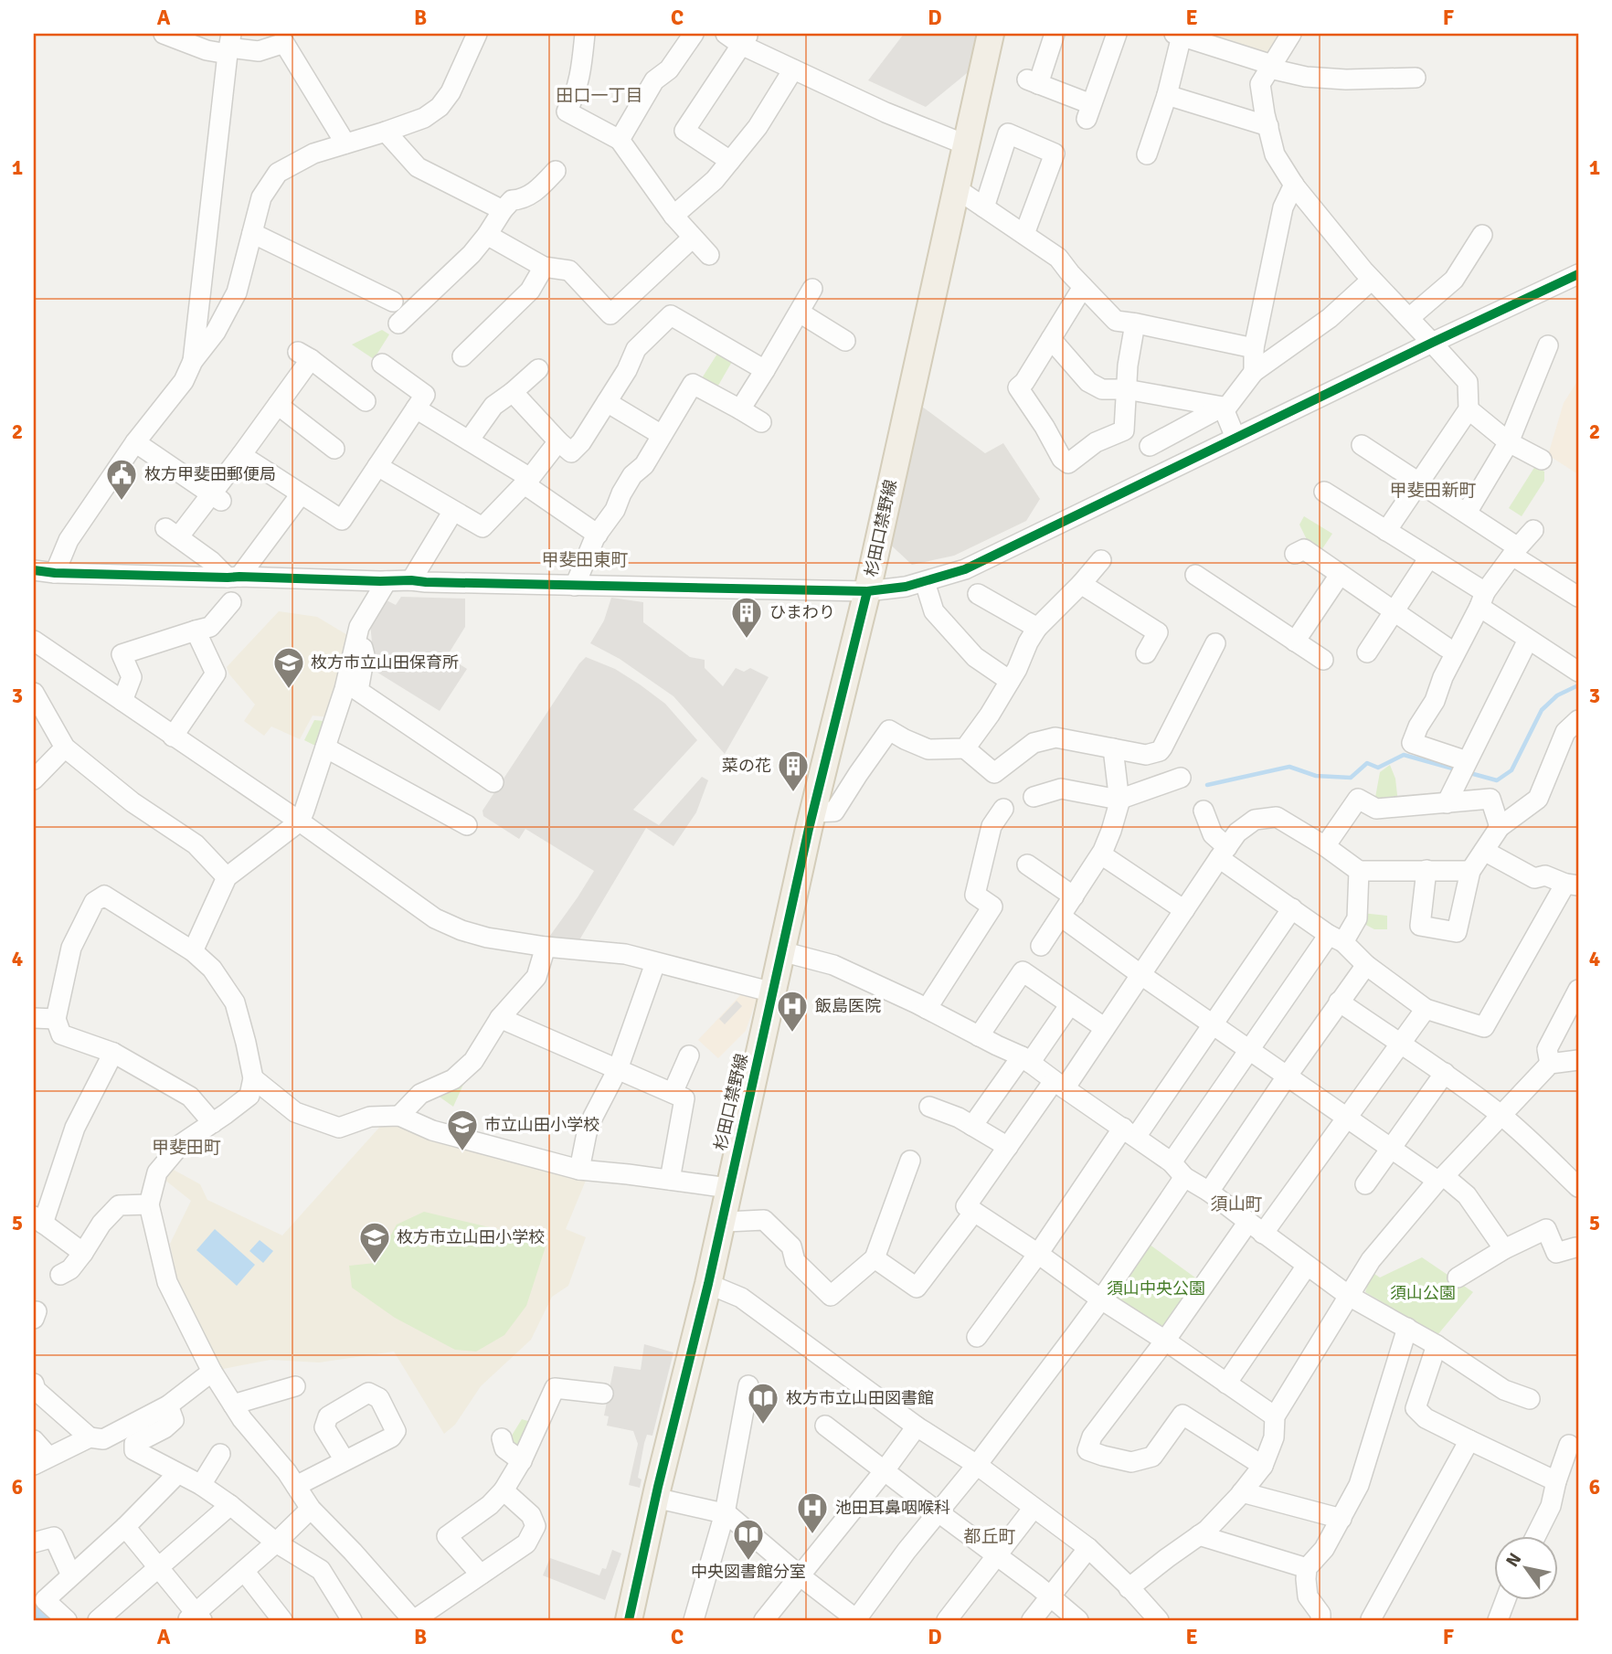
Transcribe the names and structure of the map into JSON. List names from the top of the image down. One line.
{"streets":{"main road":["杉田口禁野線"]},"districts":["田口一丁目","甲斐田新町","甲斐田東町","甲斐田町","須山町","都丘町"],"parks":["須山中央公園","須山公園"],"places":{"public building":["枚方甲斐田郵便局"],"building":["ひまわり","菜の花"],"school or university":["枚方市立山田保育所","市立山田小学校","枚方市立山田小学校"],"hospital":["飯島医院","池田耳鼻咽喉科"],"library":["枚方市立山田図書館","中央図書館分室"]},"north":"top left","grid":{"columns":["A","B","C","D","E","F"],"rows":["1","2","3","4","5","6"]}}
